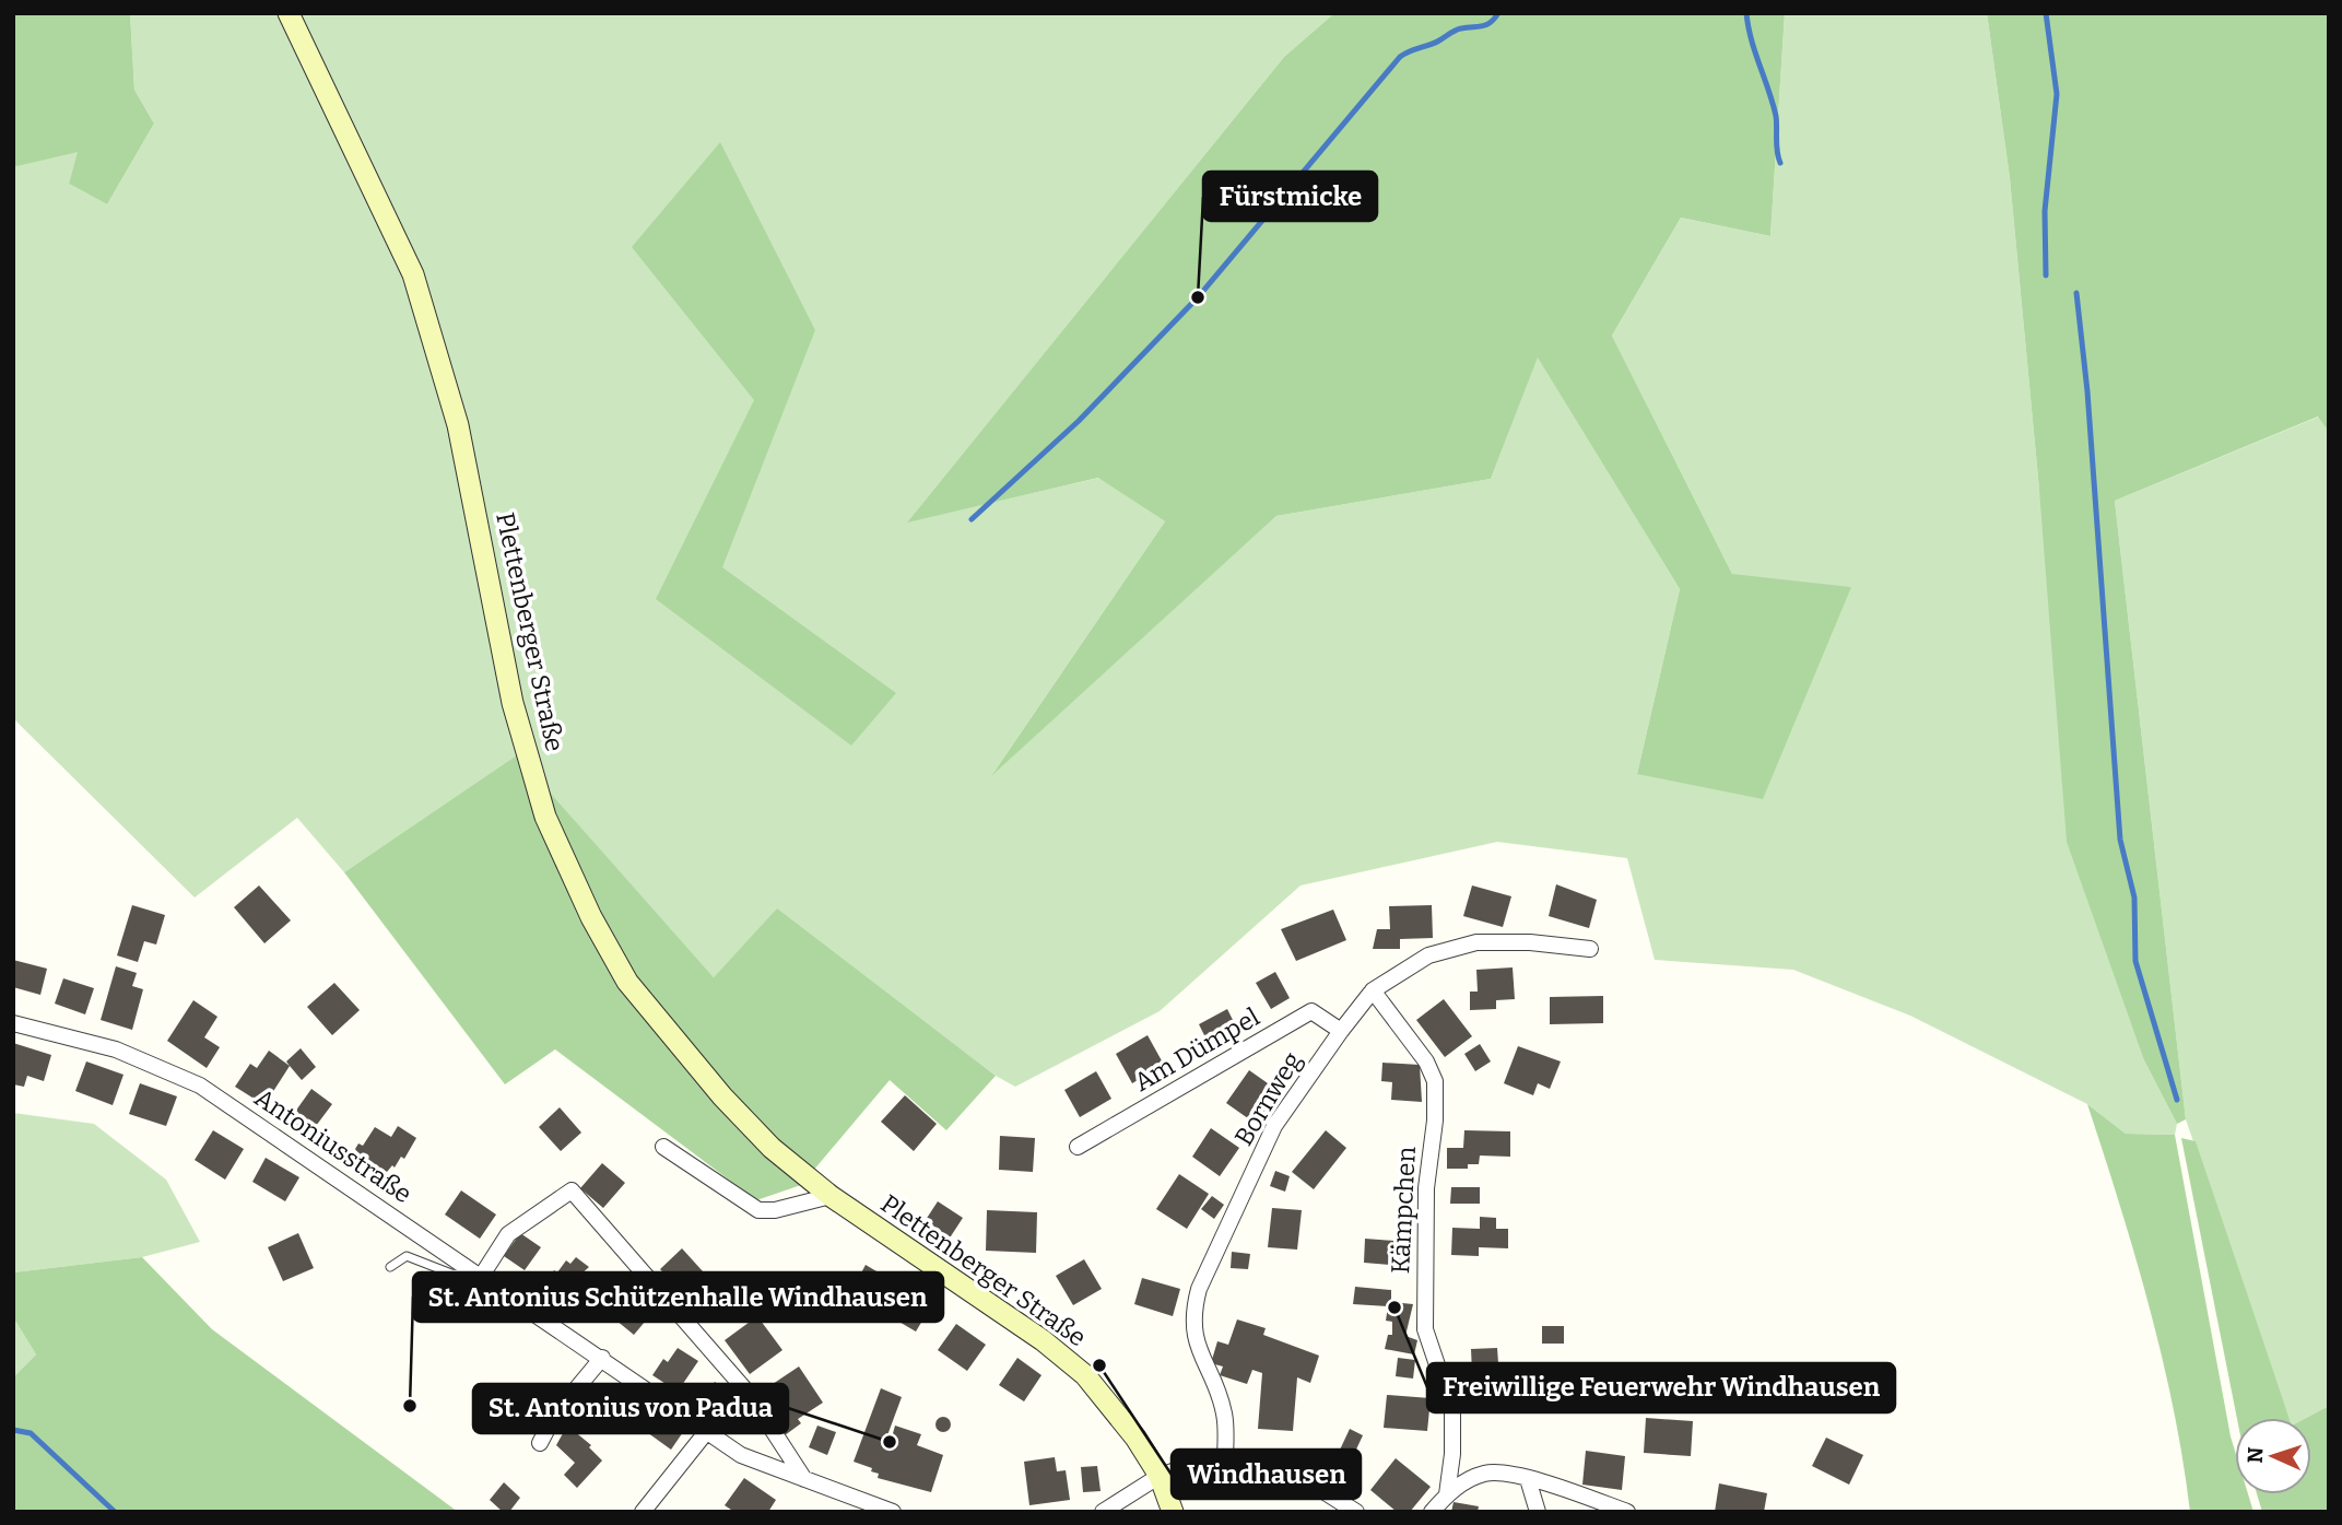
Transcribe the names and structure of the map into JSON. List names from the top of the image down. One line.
{"streets":{"main road":["Plettenberger Straße"],"street":["Am Dümpel","Bornweg","Antoniusstraße","Kämpchen"]},"crossings":[["Am Dümpel","Bornweg"],["Bornweg","Kämpchen"]],"places":["Fürstmicke","Freiwillige Feuerwehr Windhausen","Windhausen","St. Antonius Schützenhalle Windhausen","St. Antonius von Padua"],"north":"left"}
